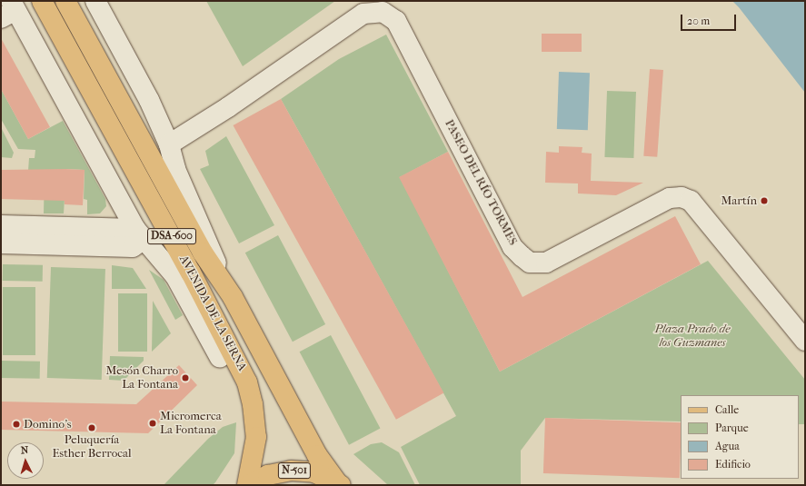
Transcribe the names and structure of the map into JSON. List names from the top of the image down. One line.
{"streets":{"main road":["DSA-600","AVENIDA DE LA SERNA","N-501"],"street":["PASEO DEL RÍO TORMES"]},"crossings":[["PASEO DEL RÍO TORMES","AVENIDA DE LA SERNA"],["AVENIDA DE LA SERNA","N-501"]],"parks":["Plaza Prado de los Guzmanes"],"places":["Martín","Mesón Charro La Fontana","Micromerca La Fontana","Domino's","Peluquería Esther Berrocal"],"legend":["Calle","Parque","Agua","Edificio"],"scale_bar":"20 m","north":"top"}
